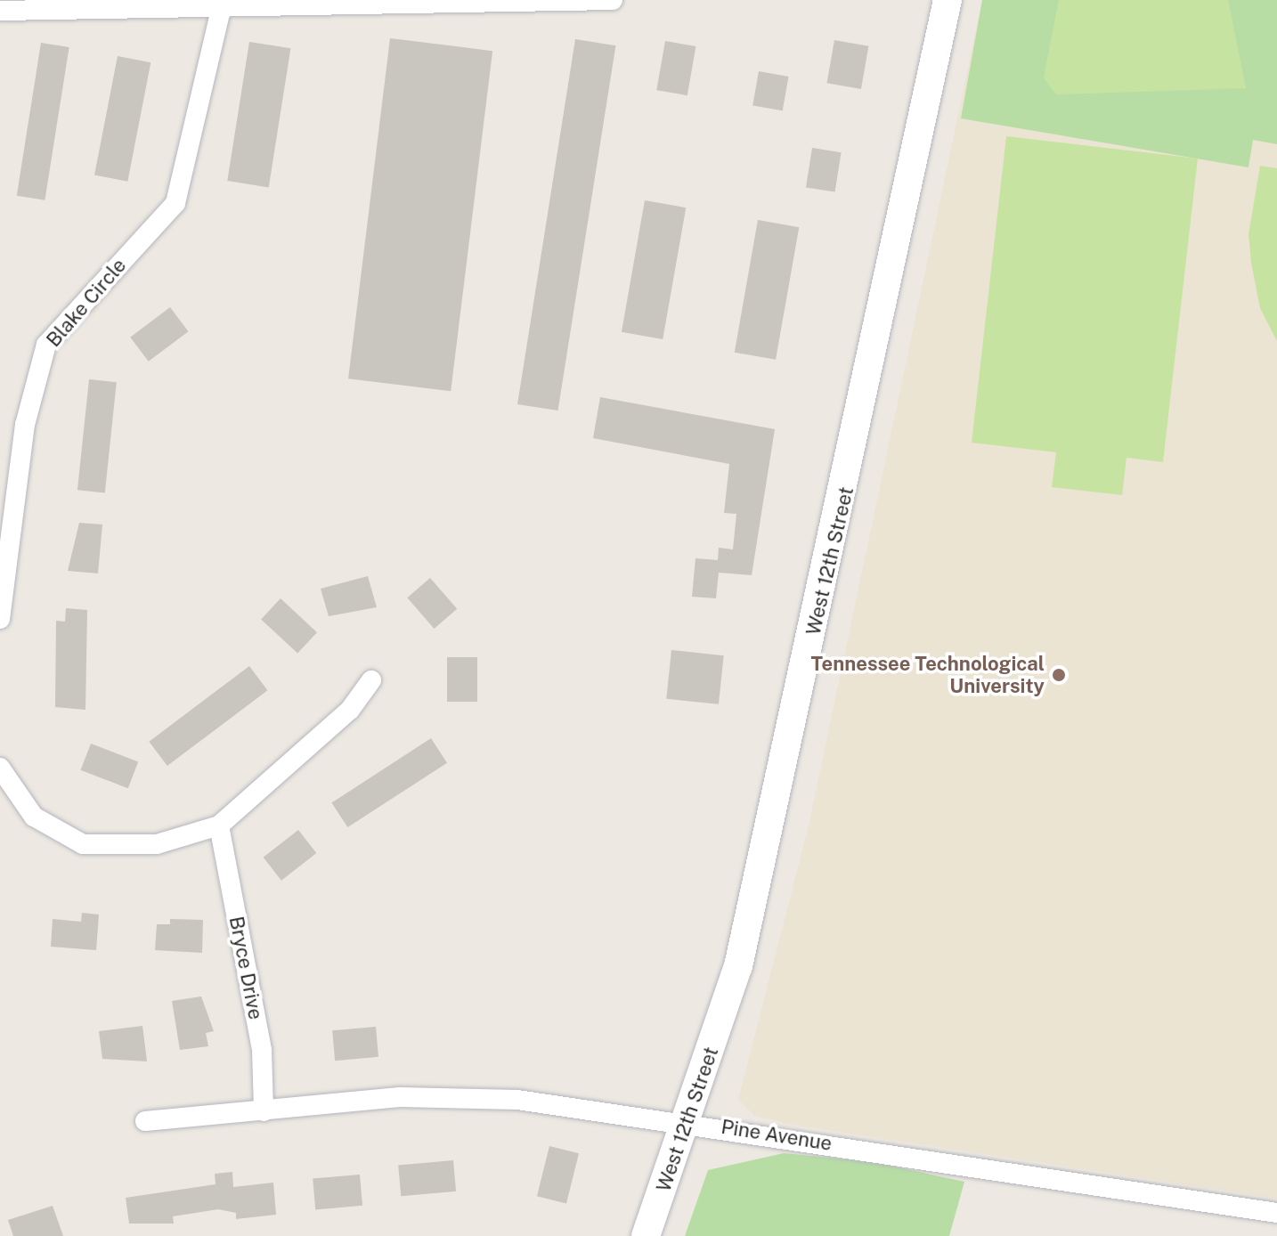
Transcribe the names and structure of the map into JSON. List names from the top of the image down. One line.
{"streets":{"main road":["West 12th Street"],"street":["Blake Circle","Bryce Drive","Pine Avenue"]},"crossings":[["West 12th Street","Pine Avenue"],["Bryce Drive","Pine Avenue"]],"places":["Tennessee Technological University"]}
